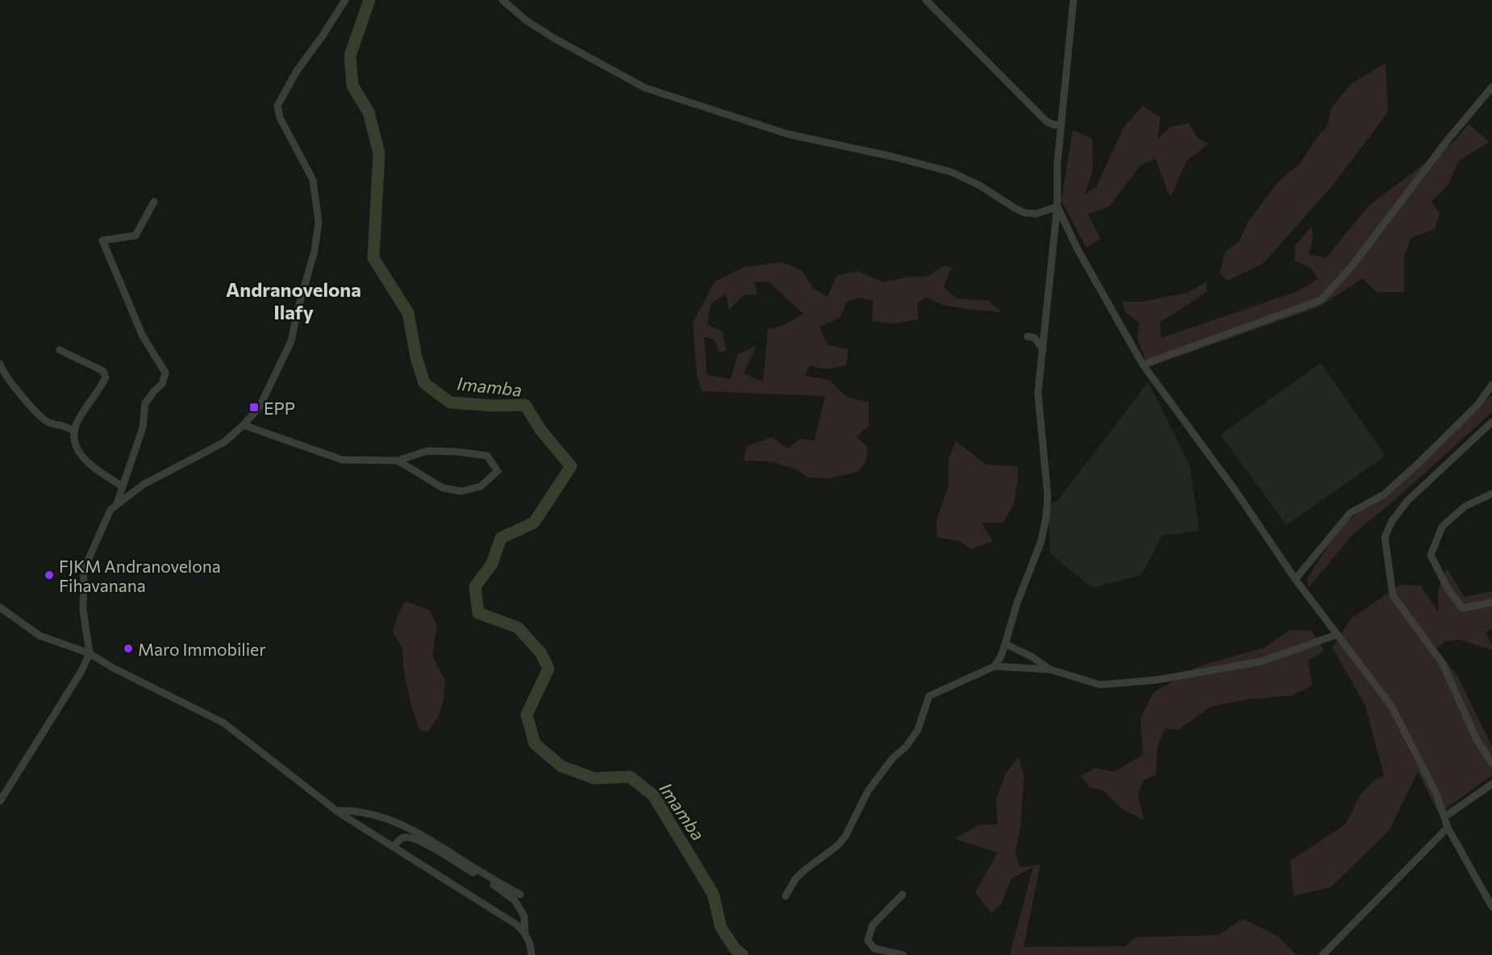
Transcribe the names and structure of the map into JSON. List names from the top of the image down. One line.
{"districts":["Andranovelona Ilafy"],"water":["Imamba"],"places":{"transit":["EPP"],"other":["FJKM Andranovelona Fihavanana","Maro Immobilier"]}}
